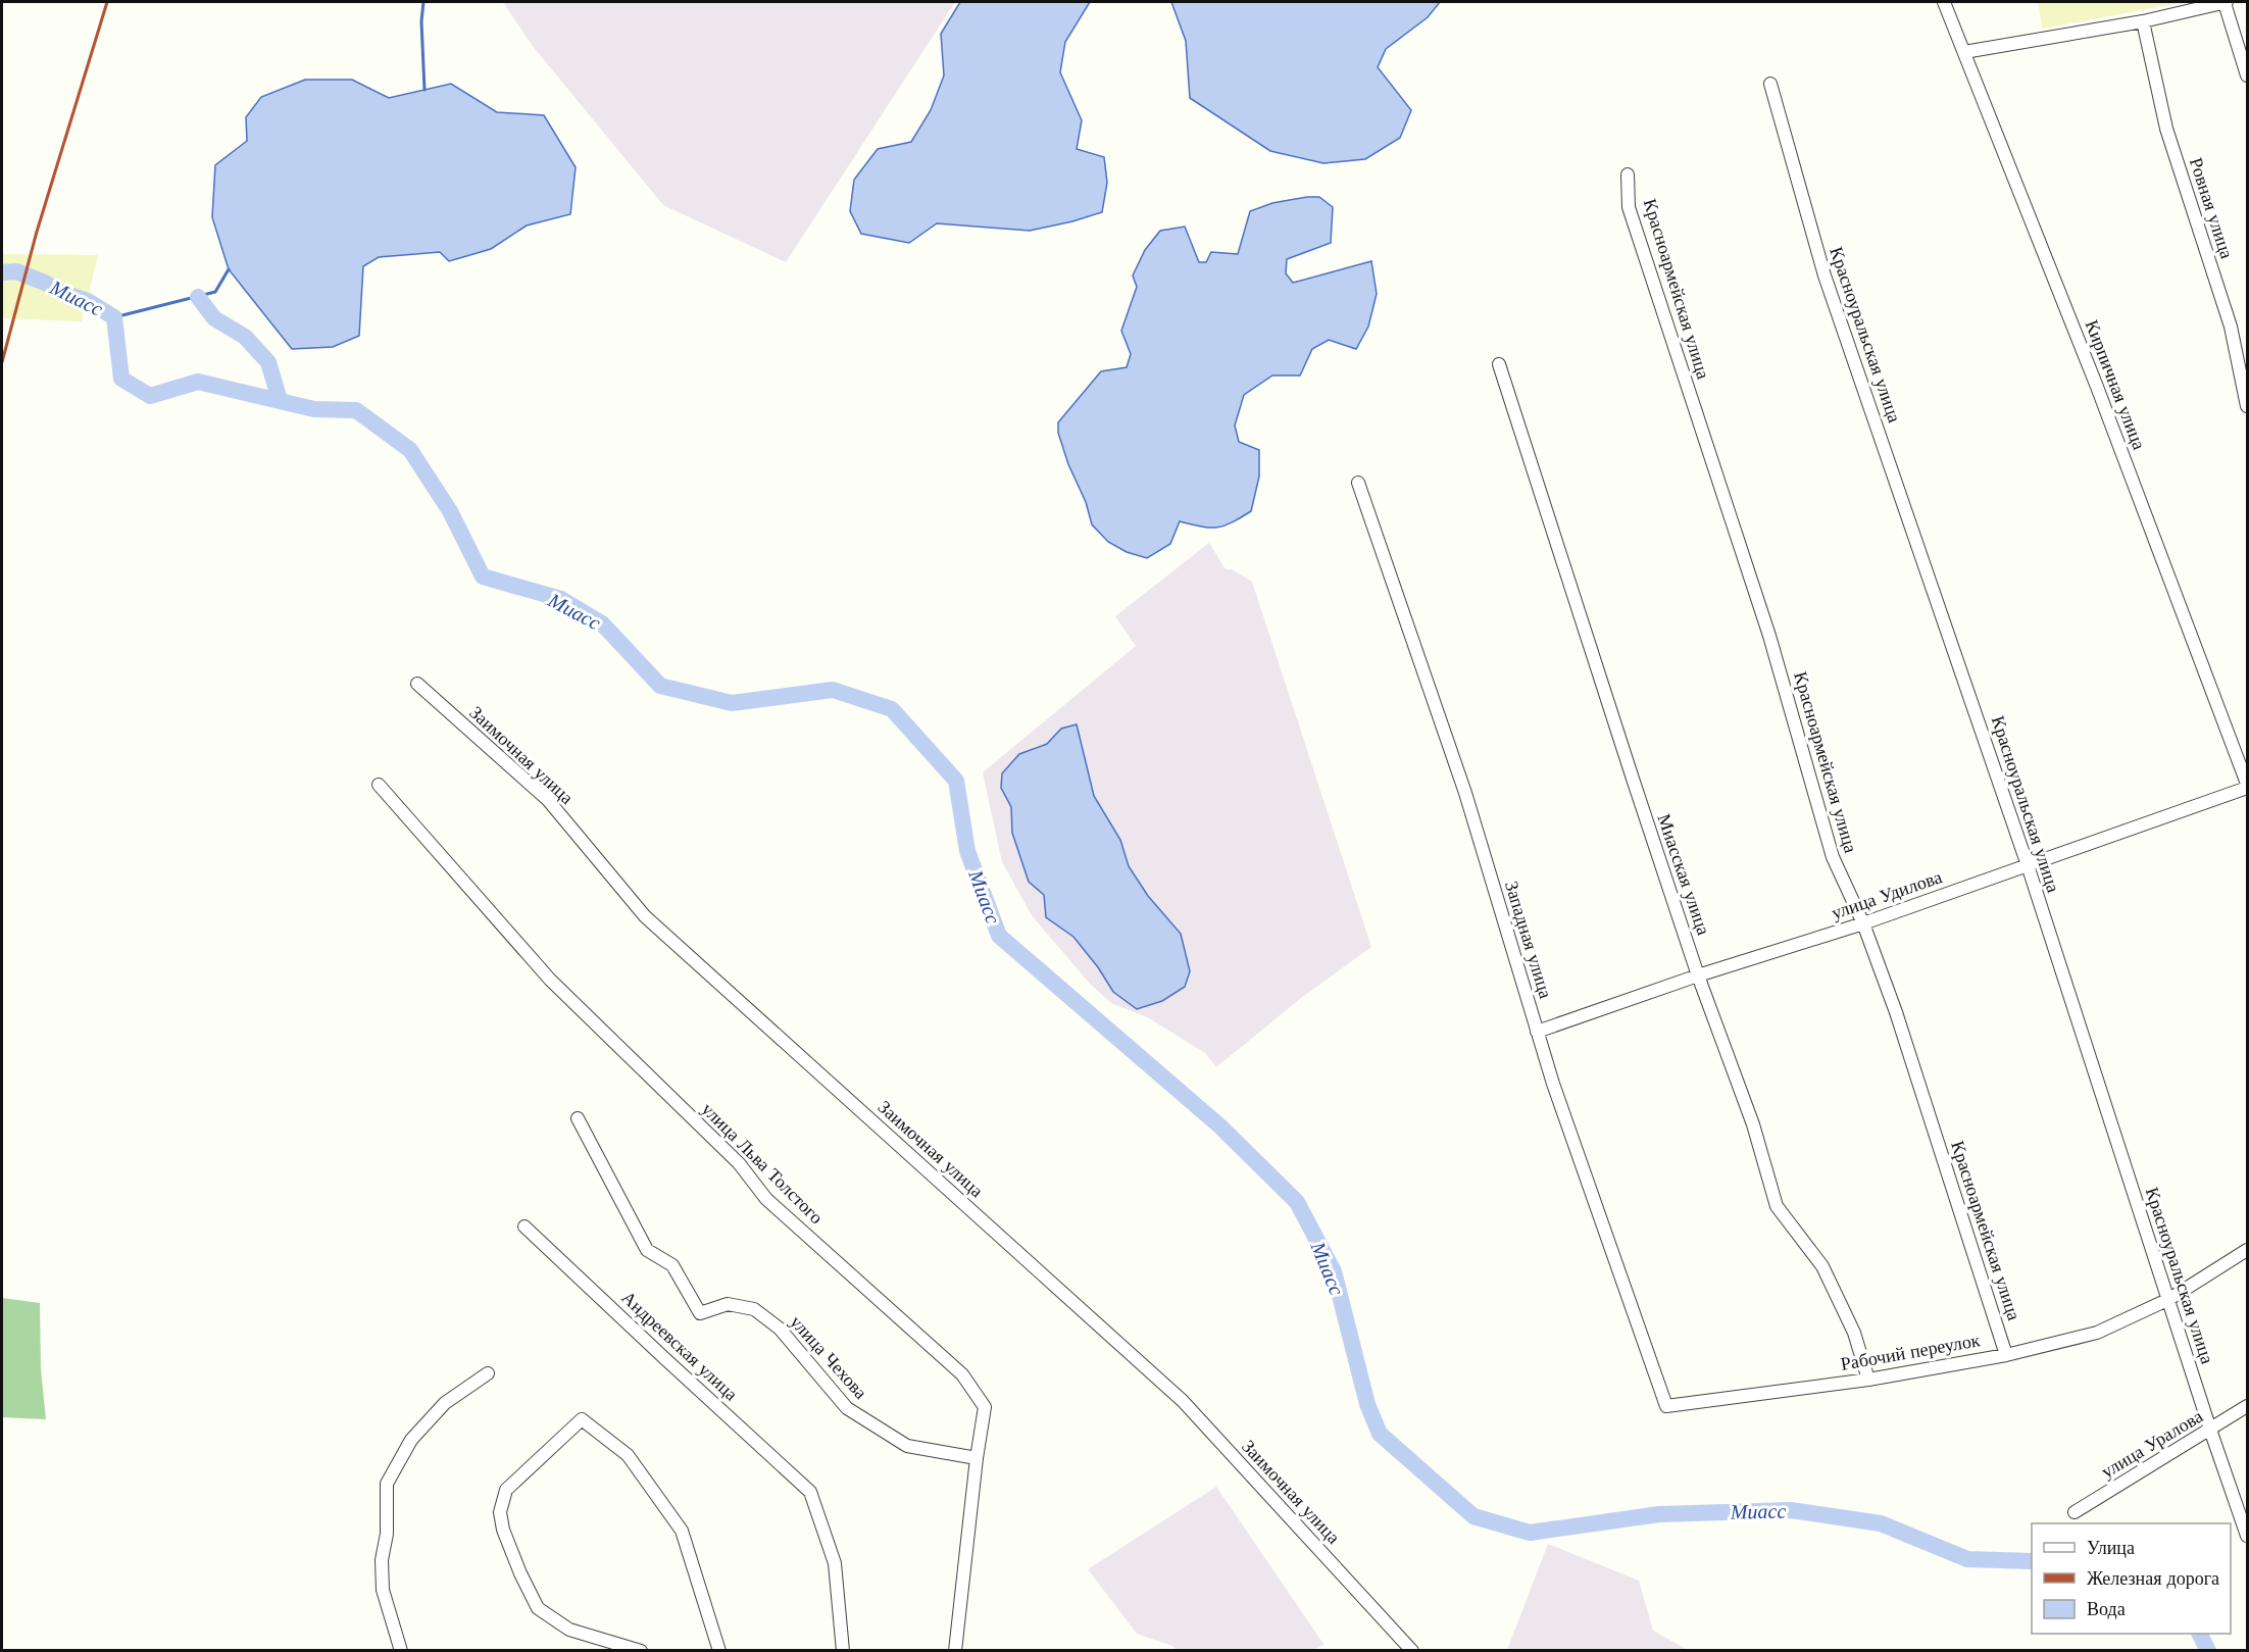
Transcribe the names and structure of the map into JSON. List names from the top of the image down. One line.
{"streets":{"street":["Ровная улица","Красноармейская улица","Красноуральская улица","Кирпичная улица","Заимочная улица","Миасская улица","улица Удилова","Западная улица","улица Льва Толстого","Андреевская улица","Рабочий переулок","улица Чехова","улица Уралова"]},"crossings":[["Красноармейская улица","улица Удилова"],["Красноармейская улица","Рабочий переулок"],["Красноуральская улица","улица Удилова"],["Красноуральская улица","Рабочий переулок"],["Красноуральская улица","улица Уралова"],["Миасская улица","улица Удилова"],["Миасская улица","Рабочий переулок"],["улица Удилова","Западная улица"],["Западная улица","Рабочий переулок"],["улица Льва Толстого","улица Чехова"]],"water":["Миасс"],"legend":["Улица","Железная дорога","Вода"]}
